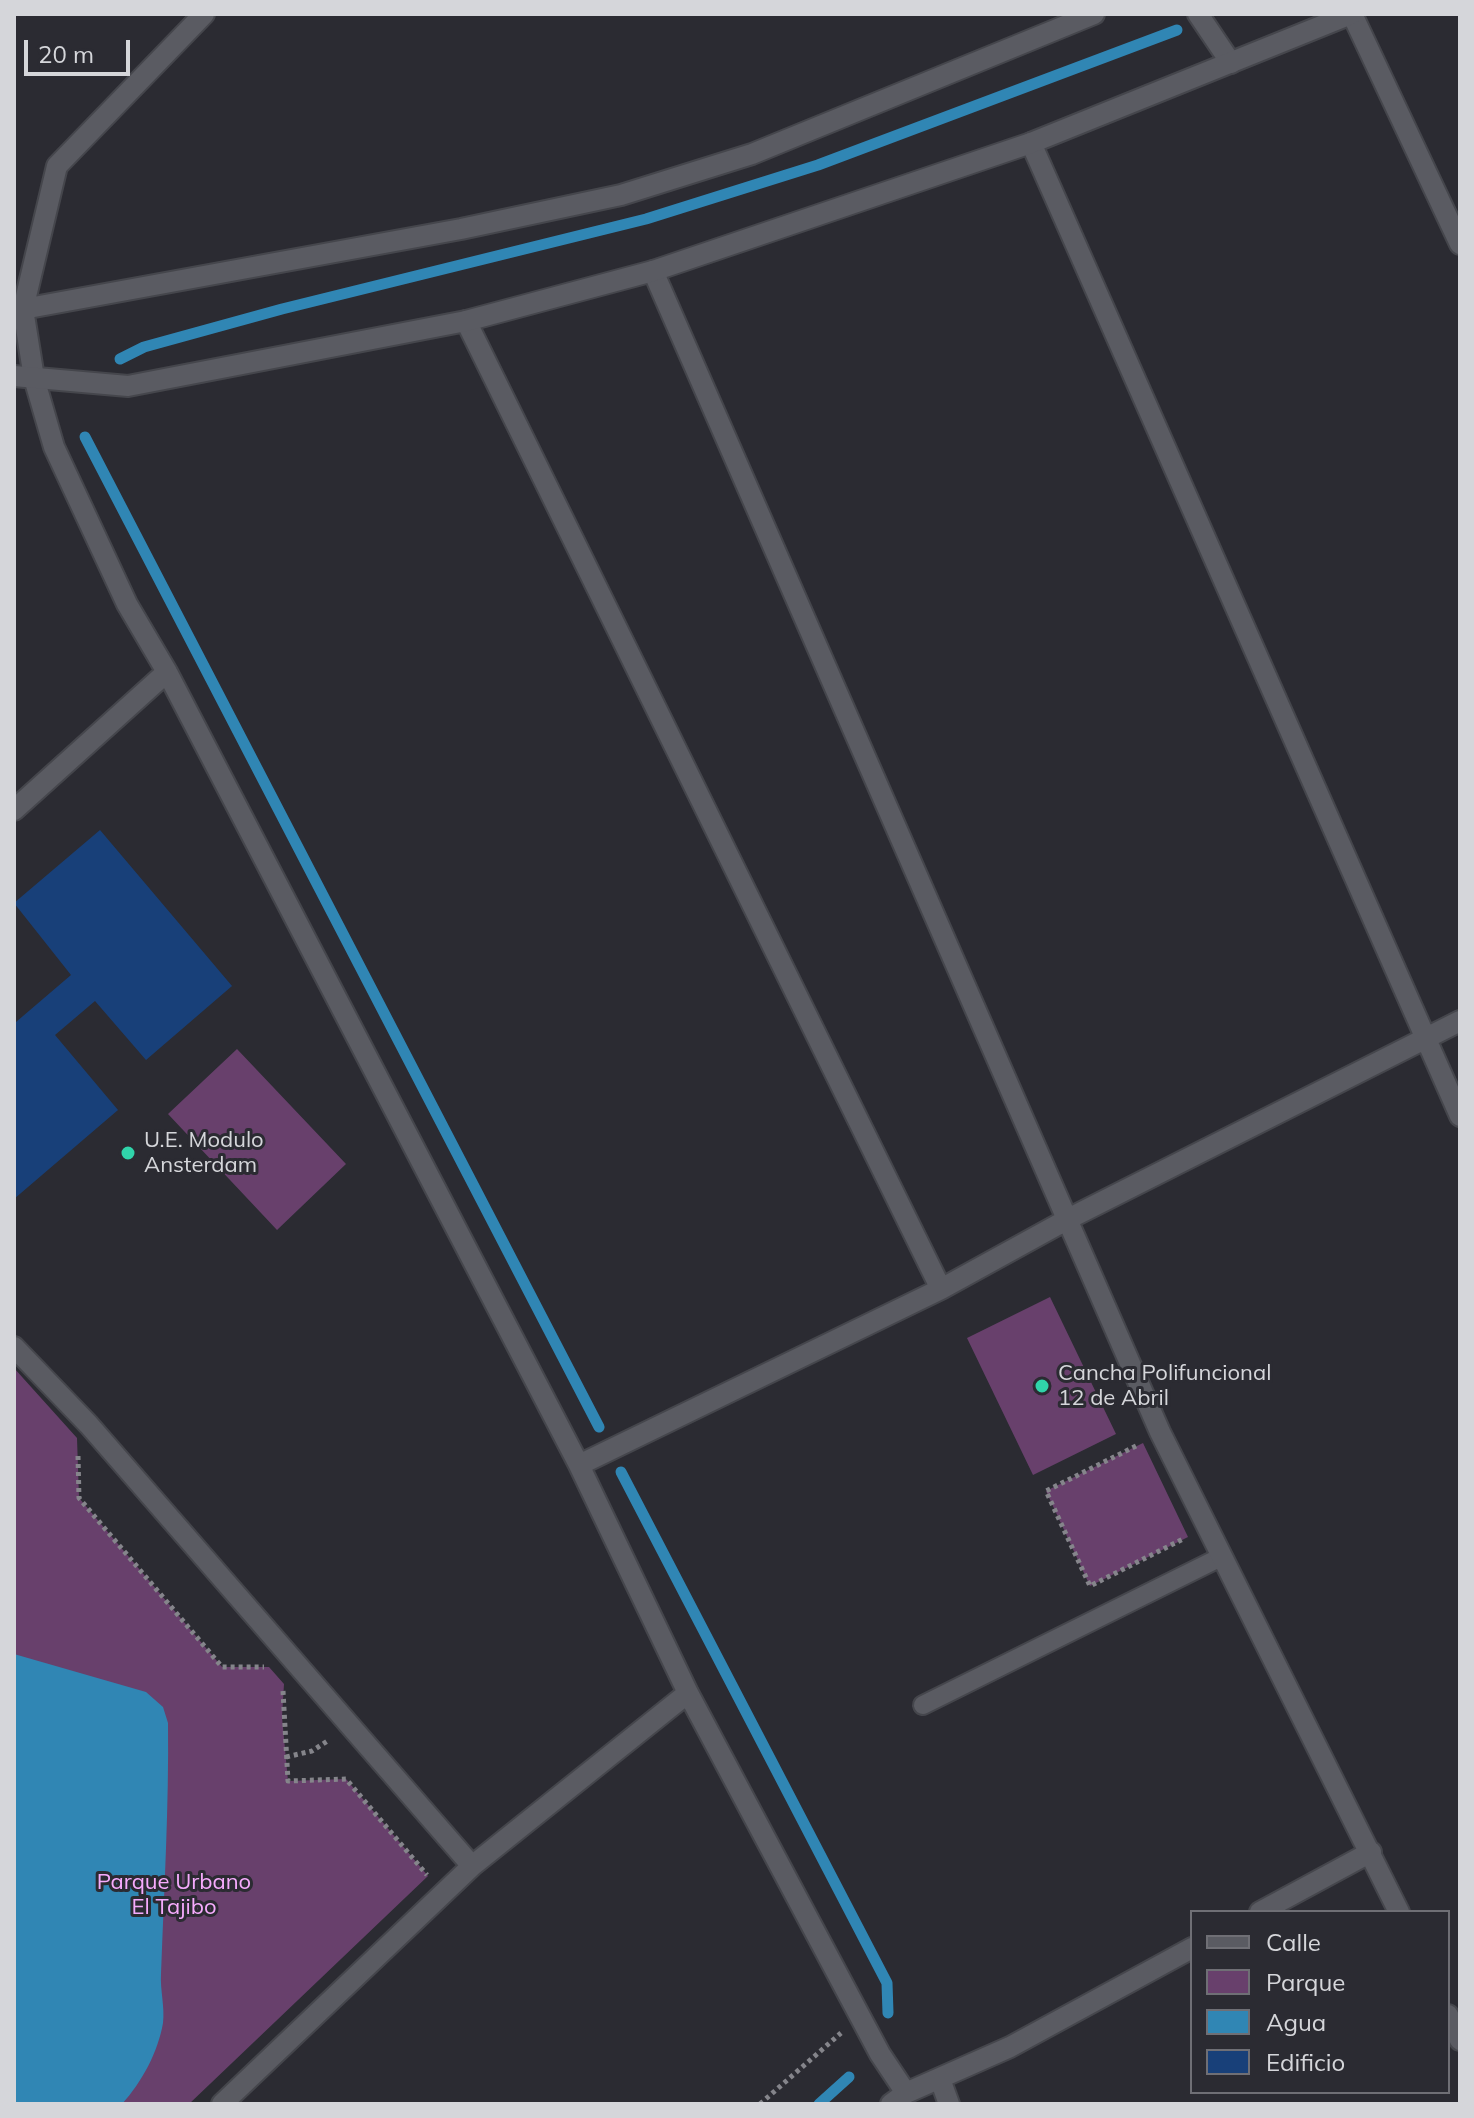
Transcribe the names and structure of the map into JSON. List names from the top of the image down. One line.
{"parks":["Parque Urbano El Tajibo"],"places":["U.E. Modulo Ansterdam","Cancha Polifuncional 12 de Abril"],"legend":["Calle","Parque","Agua","Edificio"],"scale_bar":"20 m"}
